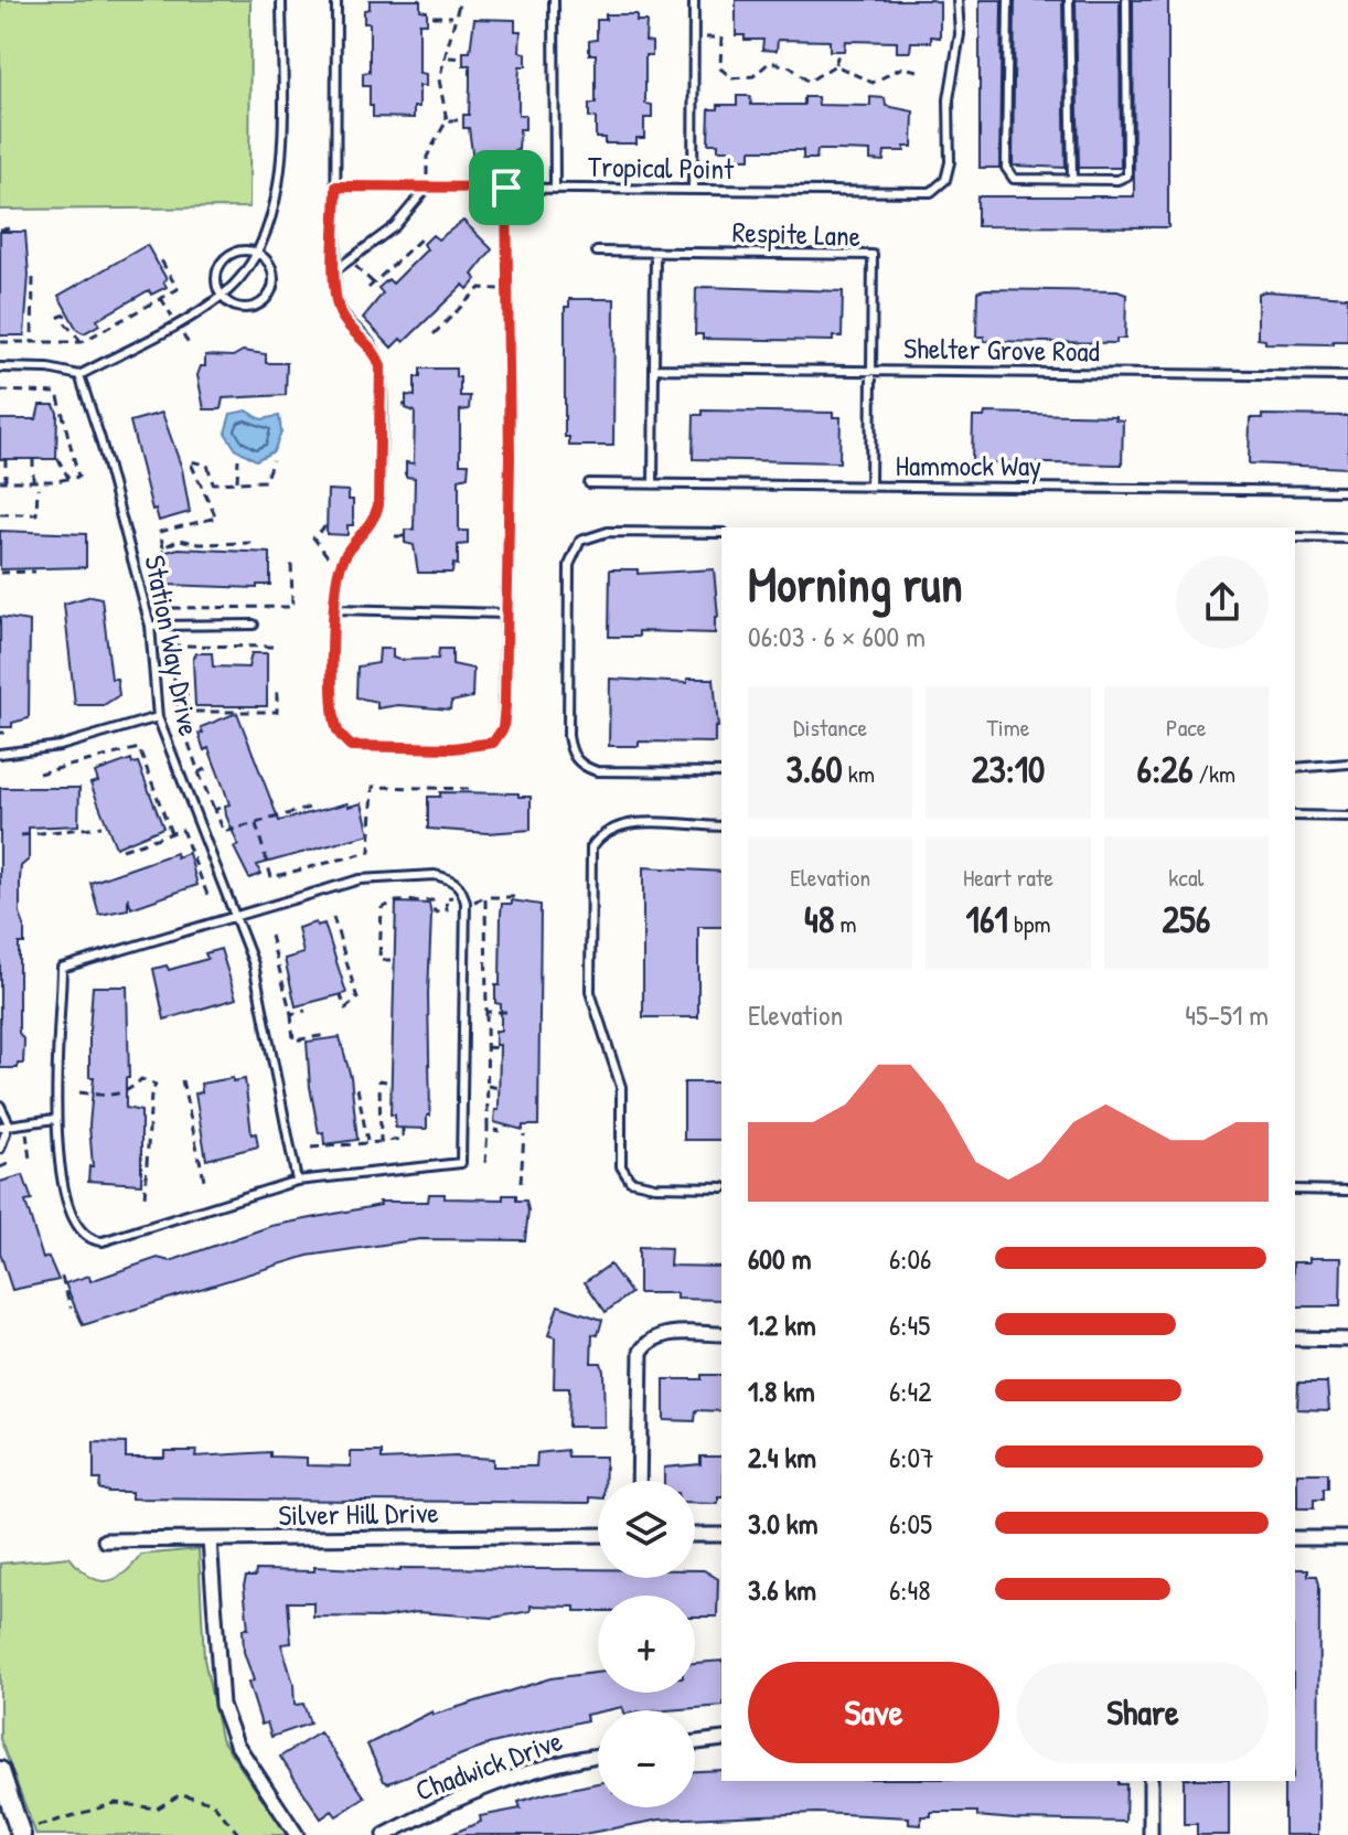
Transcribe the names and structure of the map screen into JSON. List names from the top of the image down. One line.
{"streets":{"street":["Silver Hill Drive","Chadwick Drive"],"lane":["Tropical Point","Respite Lane","Shelter Grove Road","Hammock Way","Station Way Drive"]},"crossings":[["Respite Lane","Shelter Grove Road"],["Respite Lane","Hammock Way"]],"page":{"heading":["Morning run","06:03 · 6 × 600 m"],"stats":[["Distance","3.60 km"],["Time","23:10"],["Pace","6:26 /km"],["Elevation","48 m"],["Heart rate","161 bpm"],["kcal","256"]],"chart":["Elevation","45–51 m"],"list":[{"name":"600 m","note":"6:06"},{"name":"1.2 km","note":"6:45"},{"name":"1.8 km","note":"6:42"},{"name":"2.4 km","note":"6:07"},{"name":"3.0 km","note":"6:05"},{"name":"3.6 km","note":"6:48"}],"map_buttons":["+","−"],"buttons":["Save","Share"]}}
